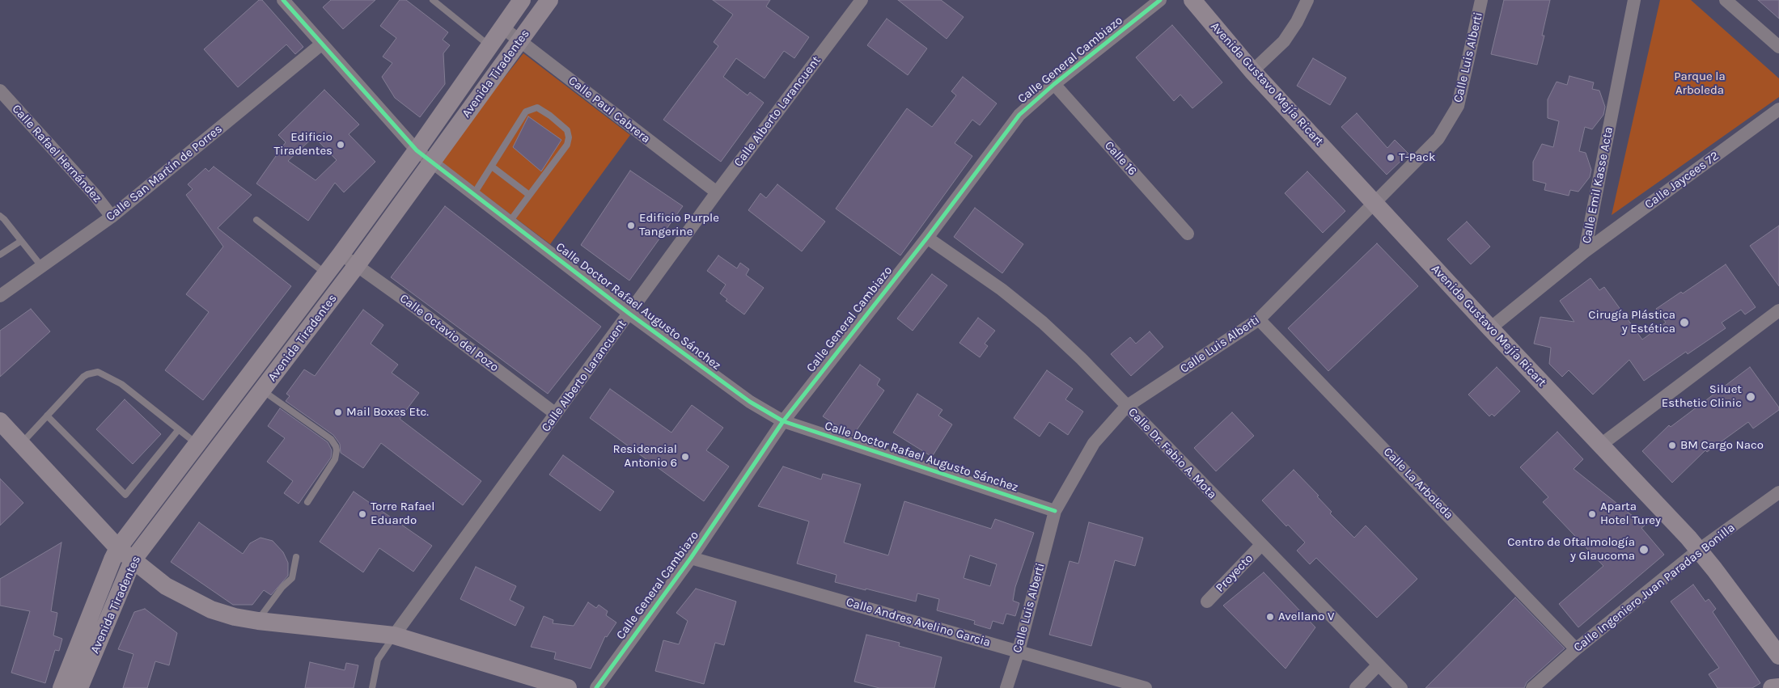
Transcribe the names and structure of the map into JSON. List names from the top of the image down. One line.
{"streets":{"main road":["Avenida Tiradentes","Avenida Gustavo Mejía Ricart"],"street":["Calle Luis Alberti","Calle General Cambiazo","Calle Paul Cabrera","Calle Alberto Larancuent","Calle Rafael Hernández","Calle 16","Calle San Martín de Porres","Calle Jaycees 72","Calle Emil Kasse Acta","Calle Doctor Rafael Augusto Sánchez","Calle Octavio del Pozo","Calle Dr. Fabio A. Mota","Calle La Arboleda","Proyecto","Calle Ingeniero Juan Paradas Bonilla","Calle Andres Avelino Garcia"]},"crossings":[["Calle Luis Alberti","Avenida Gustavo Mejía Ricart"],["Calle Luis Alberti","Calle Doctor Rafael Augusto Sánchez"],["Calle Luis Alberti","Calle Dr. Fabio A. Mota"],["Calle Luis Alberti","Calle La Arboleda"],["Calle Luis Alberti","Calle Andres Avelino Garcia"],["Calle General Cambiazo","Calle 16"],["Calle General Cambiazo","Calle Doctor Rafael Augusto Sánchez"],["Calle General Cambiazo","Calle Dr. Fabio A. Mota"],["Calle General Cambiazo","Calle Andres Avelino Garcia"],["Avenida Tiradentes","Calle Paul Cabrera"],["Avenida Tiradentes","Calle Doctor Rafael Augusto Sánchez"],["Avenida Tiradentes","Calle Octavio del Pozo"],["Avenida Gustavo Mejía Ricart","Calle Emil Kasse Acta"],["Avenida Gustavo Mejía Ricart","Calle Ingeniero Juan Paradas Bonilla"],["Calle Paul Cabrera","Calle Alberto Larancuent"],["Calle Alberto Larancuent","Calle Doctor Rafael Augusto Sánchez"],["Calle Alberto Larancuent","Calle Octavio del Pozo"],["Calle Rafael Hernández","Calle San Martín de Porres"],["Calle San Martín de Porres","Calle Doctor Rafael Augusto Sánchez"],["Calle Jaycees 72","Calle Emil Kasse Acta"],["Calle Dr. Fabio A. Mota","Proyecto"],["Calle La Arboleda","Calle Ingeniero Juan Paradas Bonilla"]],"parks":["Parque la Arboleda"],"places":["Edificio Tiradentes","T-Pack","Edificio Purple Tangerine","Cirugía Plástica y Estética","Siluet Esthetic Clinic","Mail Boxes Etc.","BM Cargo Naco","Residencial Antonio 6","Torre Rafael Eduardo","Aparta Hotel Turey","Centro de Oftalmología y Glaucoma","Avellano V"]}
